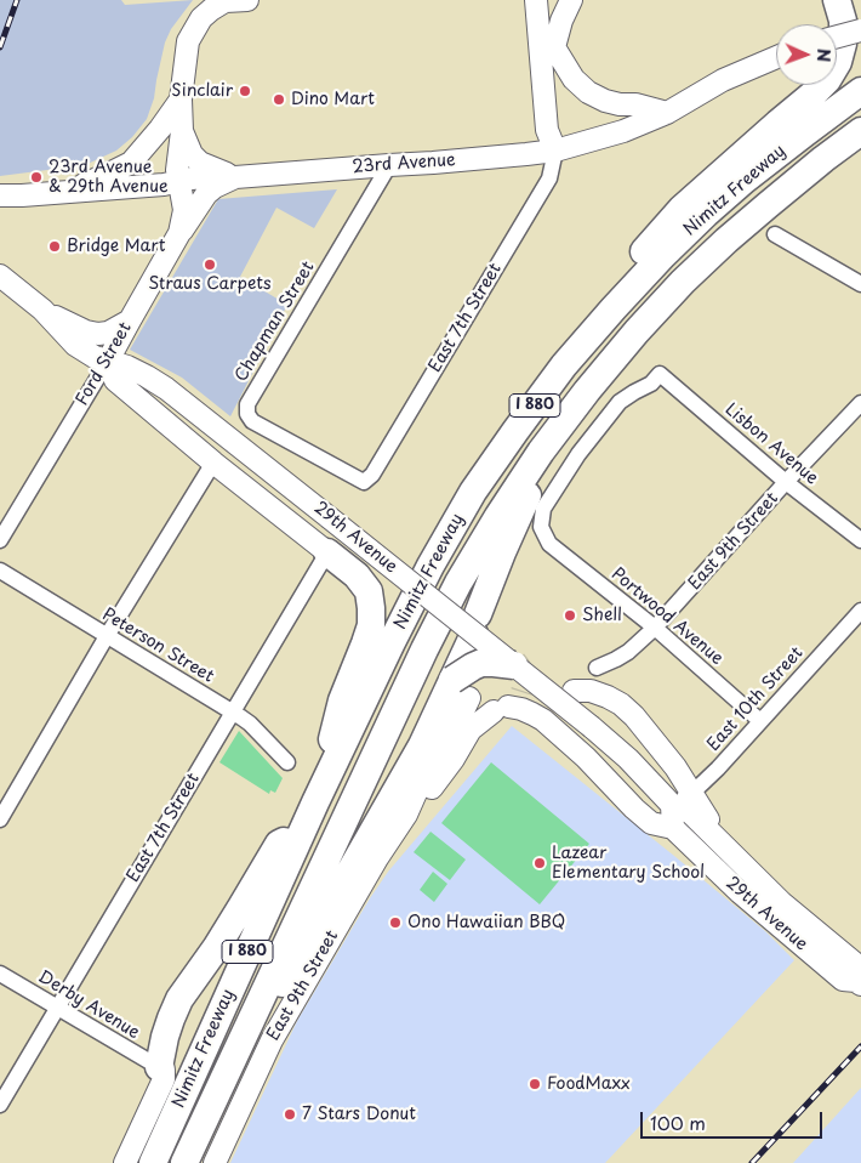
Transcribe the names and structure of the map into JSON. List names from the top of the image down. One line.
{"streets":{"highway":["Nimitz Freeway","I 880"],"main road":["23rd Avenue","East 7th Street","Ford Street","29th Avenue","East 9th Street"],"street":["Chapman Street","Lisbon Avenue","Portwood Avenue","Peterson Street","East 10th Street","Derby Avenue"]},"crossings":[["23rd Avenue","East 7th Street"],["23rd Avenue","Chapman Street"],["23rd Avenue","Ford Street"],["East 7th Street","Chapman Street"],["East 7th Street","29th Avenue"],["East 7th Street","Peterson Street"],["East 7th Street","Derby Avenue"],["Ford Street","29th Avenue"],["Lisbon Avenue","East 9th Street"],["Lisbon Avenue","Portwood Avenue"],["29th Avenue","East 10th Street"],["East 9th Street","Portwood Avenue"],["Portwood Avenue","East 10th Street"]],"places":["Sinclair","Dino Mart","23rd Avenue & 29th Avenue","Bridge Mart","Straus Carpets","Shell","Lazear Elementary School","Ono Hawaiian BBQ","FoodMaxx","7 Stars Donut"],"scale_bar":"100 m","north":"right"}
